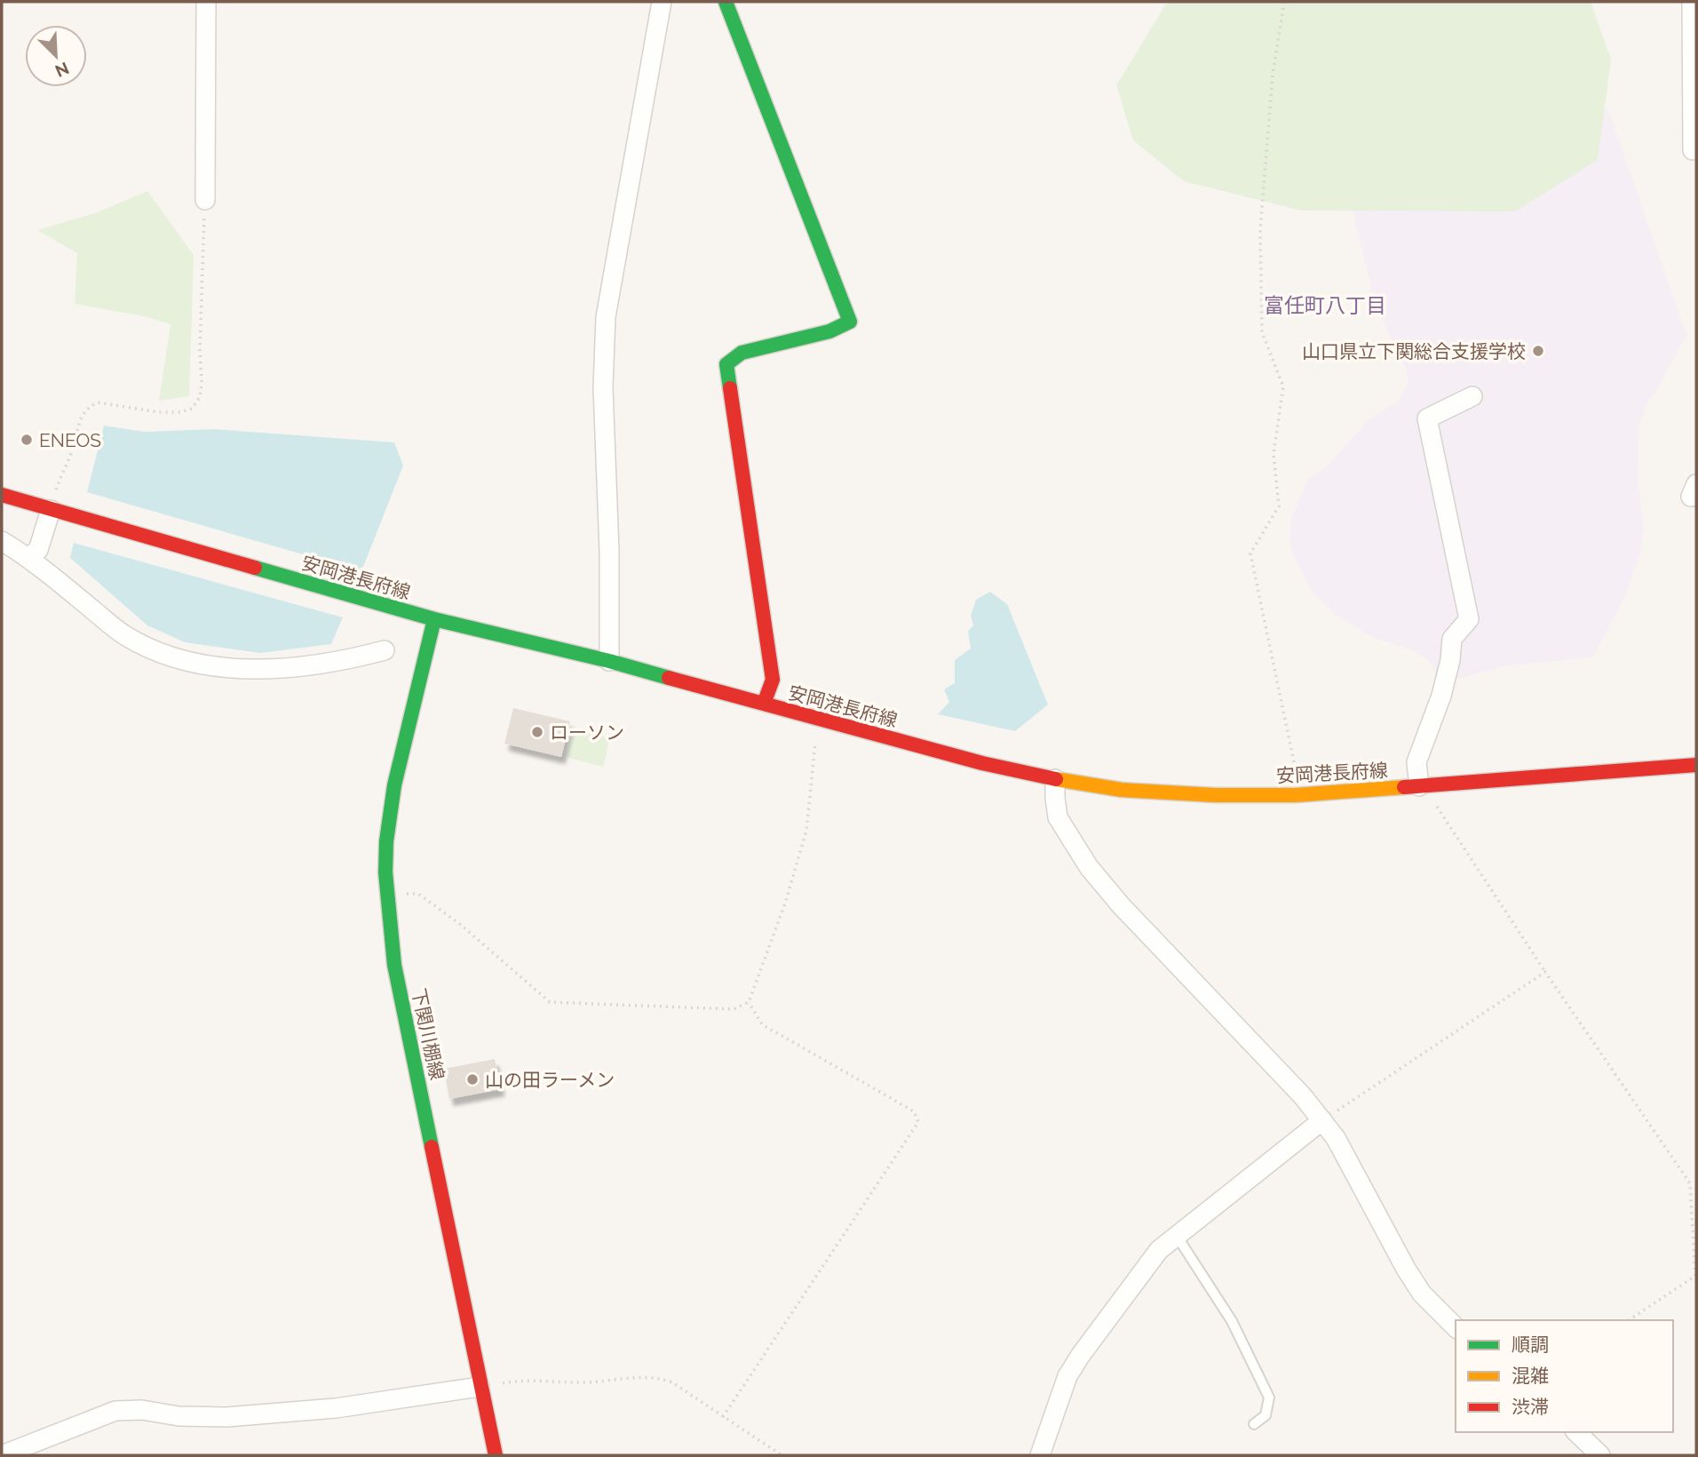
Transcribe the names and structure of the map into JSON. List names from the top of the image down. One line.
{"streets":{"main road":["安岡港長府線","下関川棚線"]},"crossings":[["安岡港長府線","下関川棚線"]],"districts":["富任町八丁目"],"places":["山口県立下関総合支援学校","ENEOS","ローソン","山の田ラーメン"],"legend":["順調","混雑","渋滞"],"north":"bottom right"}
